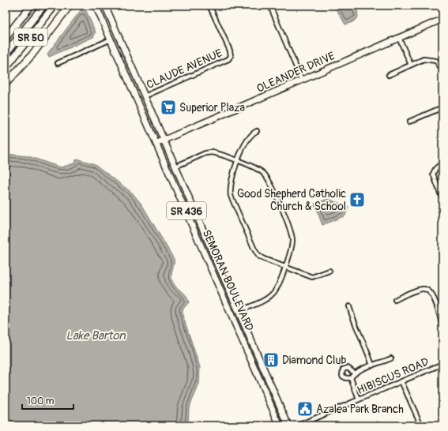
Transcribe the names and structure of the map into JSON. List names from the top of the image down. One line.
{"streets":{"highway":["SR 50"],"main road":["OLEANDER DRIVE","SR 436","SEMORAN BOULEVARD"],"street":["CLAUDE AVENUE","HIBISCUS ROAD"]},"crossings":[["CLAUDE AVENUE","SEMORAN BOULEVARD"],["OLEANDER DRIVE","SEMORAN BOULEVARD"]],"water":["Lake Barton"],"places":{"supermarket":["Superior Plaza"],"church":["Good Shepherd Catholic Church & School"],"building":["Diamond Club"],"public building":["Azalea Park Branch"]},"scale_bar":"100 m"}
